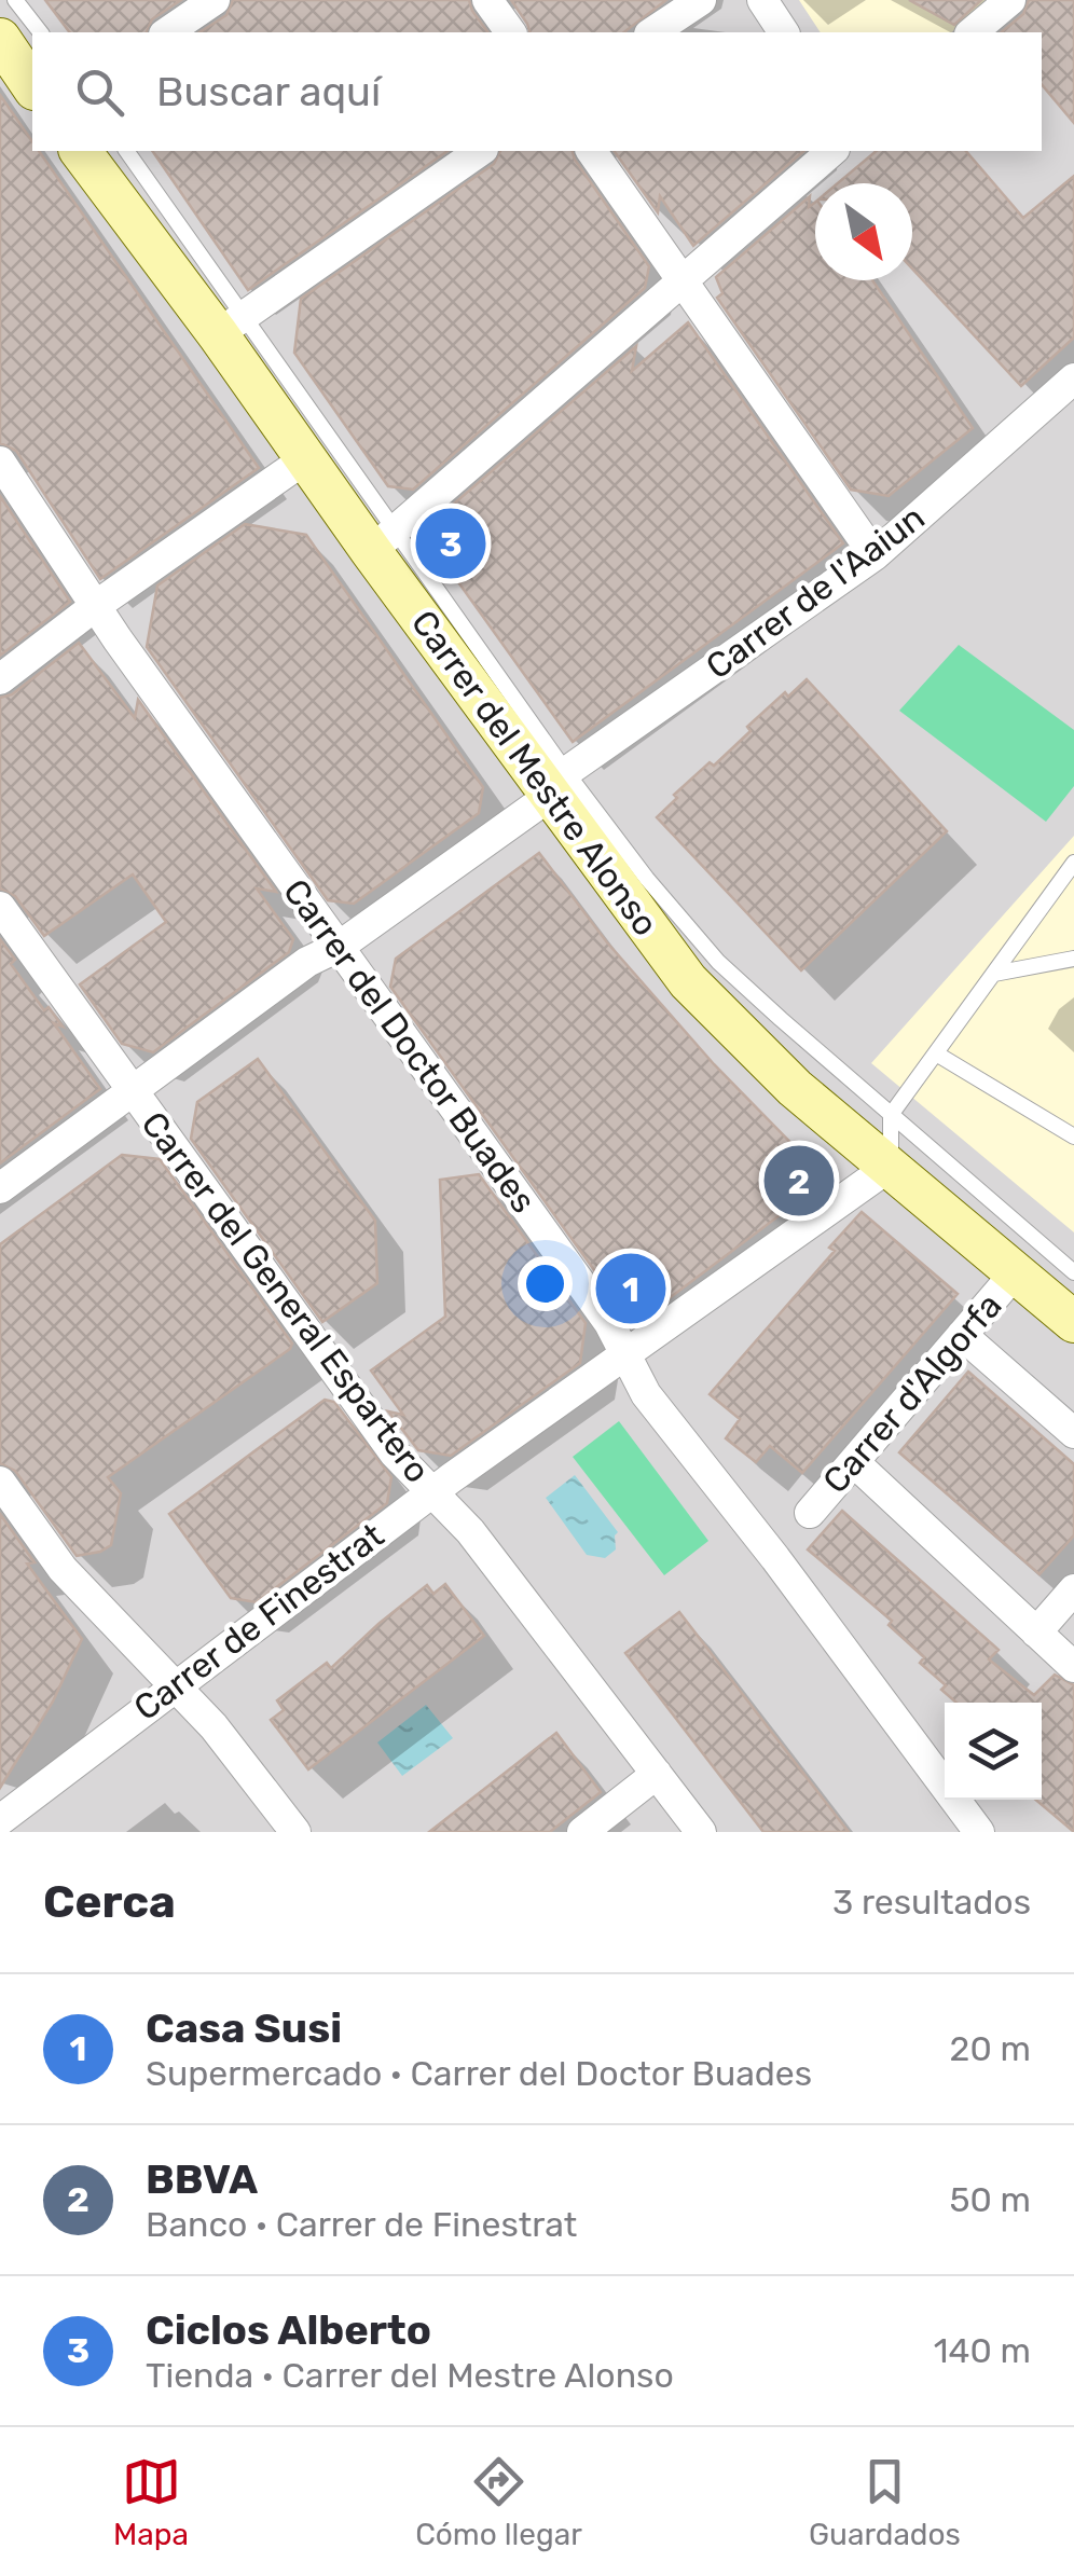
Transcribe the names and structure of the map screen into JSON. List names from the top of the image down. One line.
{"streets":{"main road":["Carrer del Mestre Alonso"],"street":["Carrer de l'Aaiun","Carrer del Doctor Buades","Carrer del General Espartero","Carrer d'Algorfa","Carrer de Finestrat"]},"crossings":[["Carrer de l'Aaiun","Carrer del Mestre Alonso"],["Carrer de l'Aaiun","Carrer del Doctor Buades"],["Carrer de l'Aaiun","Carrer del General Espartero"],["Carrer del Mestre Alonso","Carrer d'Algorfa"],["Carrer del Mestre Alonso","Carrer de Finestrat"],["Carrer del Doctor Buades","Carrer de Finestrat"],["Carrer del General Espartero","Carrer de Finestrat"]],"north":"bottom right","page":{"search":"Buscar aquí","pins":["3","2","1"],"heading":["Cerca","3 resultados"],"list":[{"mark":"1","name":"Casa Susi","note":"Supermercado · Carrer del Doctor Buades","value":"20 m"},{"mark":"2","name":"BBVA","note":"Banco · Carrer de Finestrat","value":"50 m"},{"mark":"3","name":"Ciclos Alberto","note":"Tienda · Carrer del Mestre Alonso","value":"140 m"}],"nav":["Mapa","Cómo llegar","Guardados"]}}
